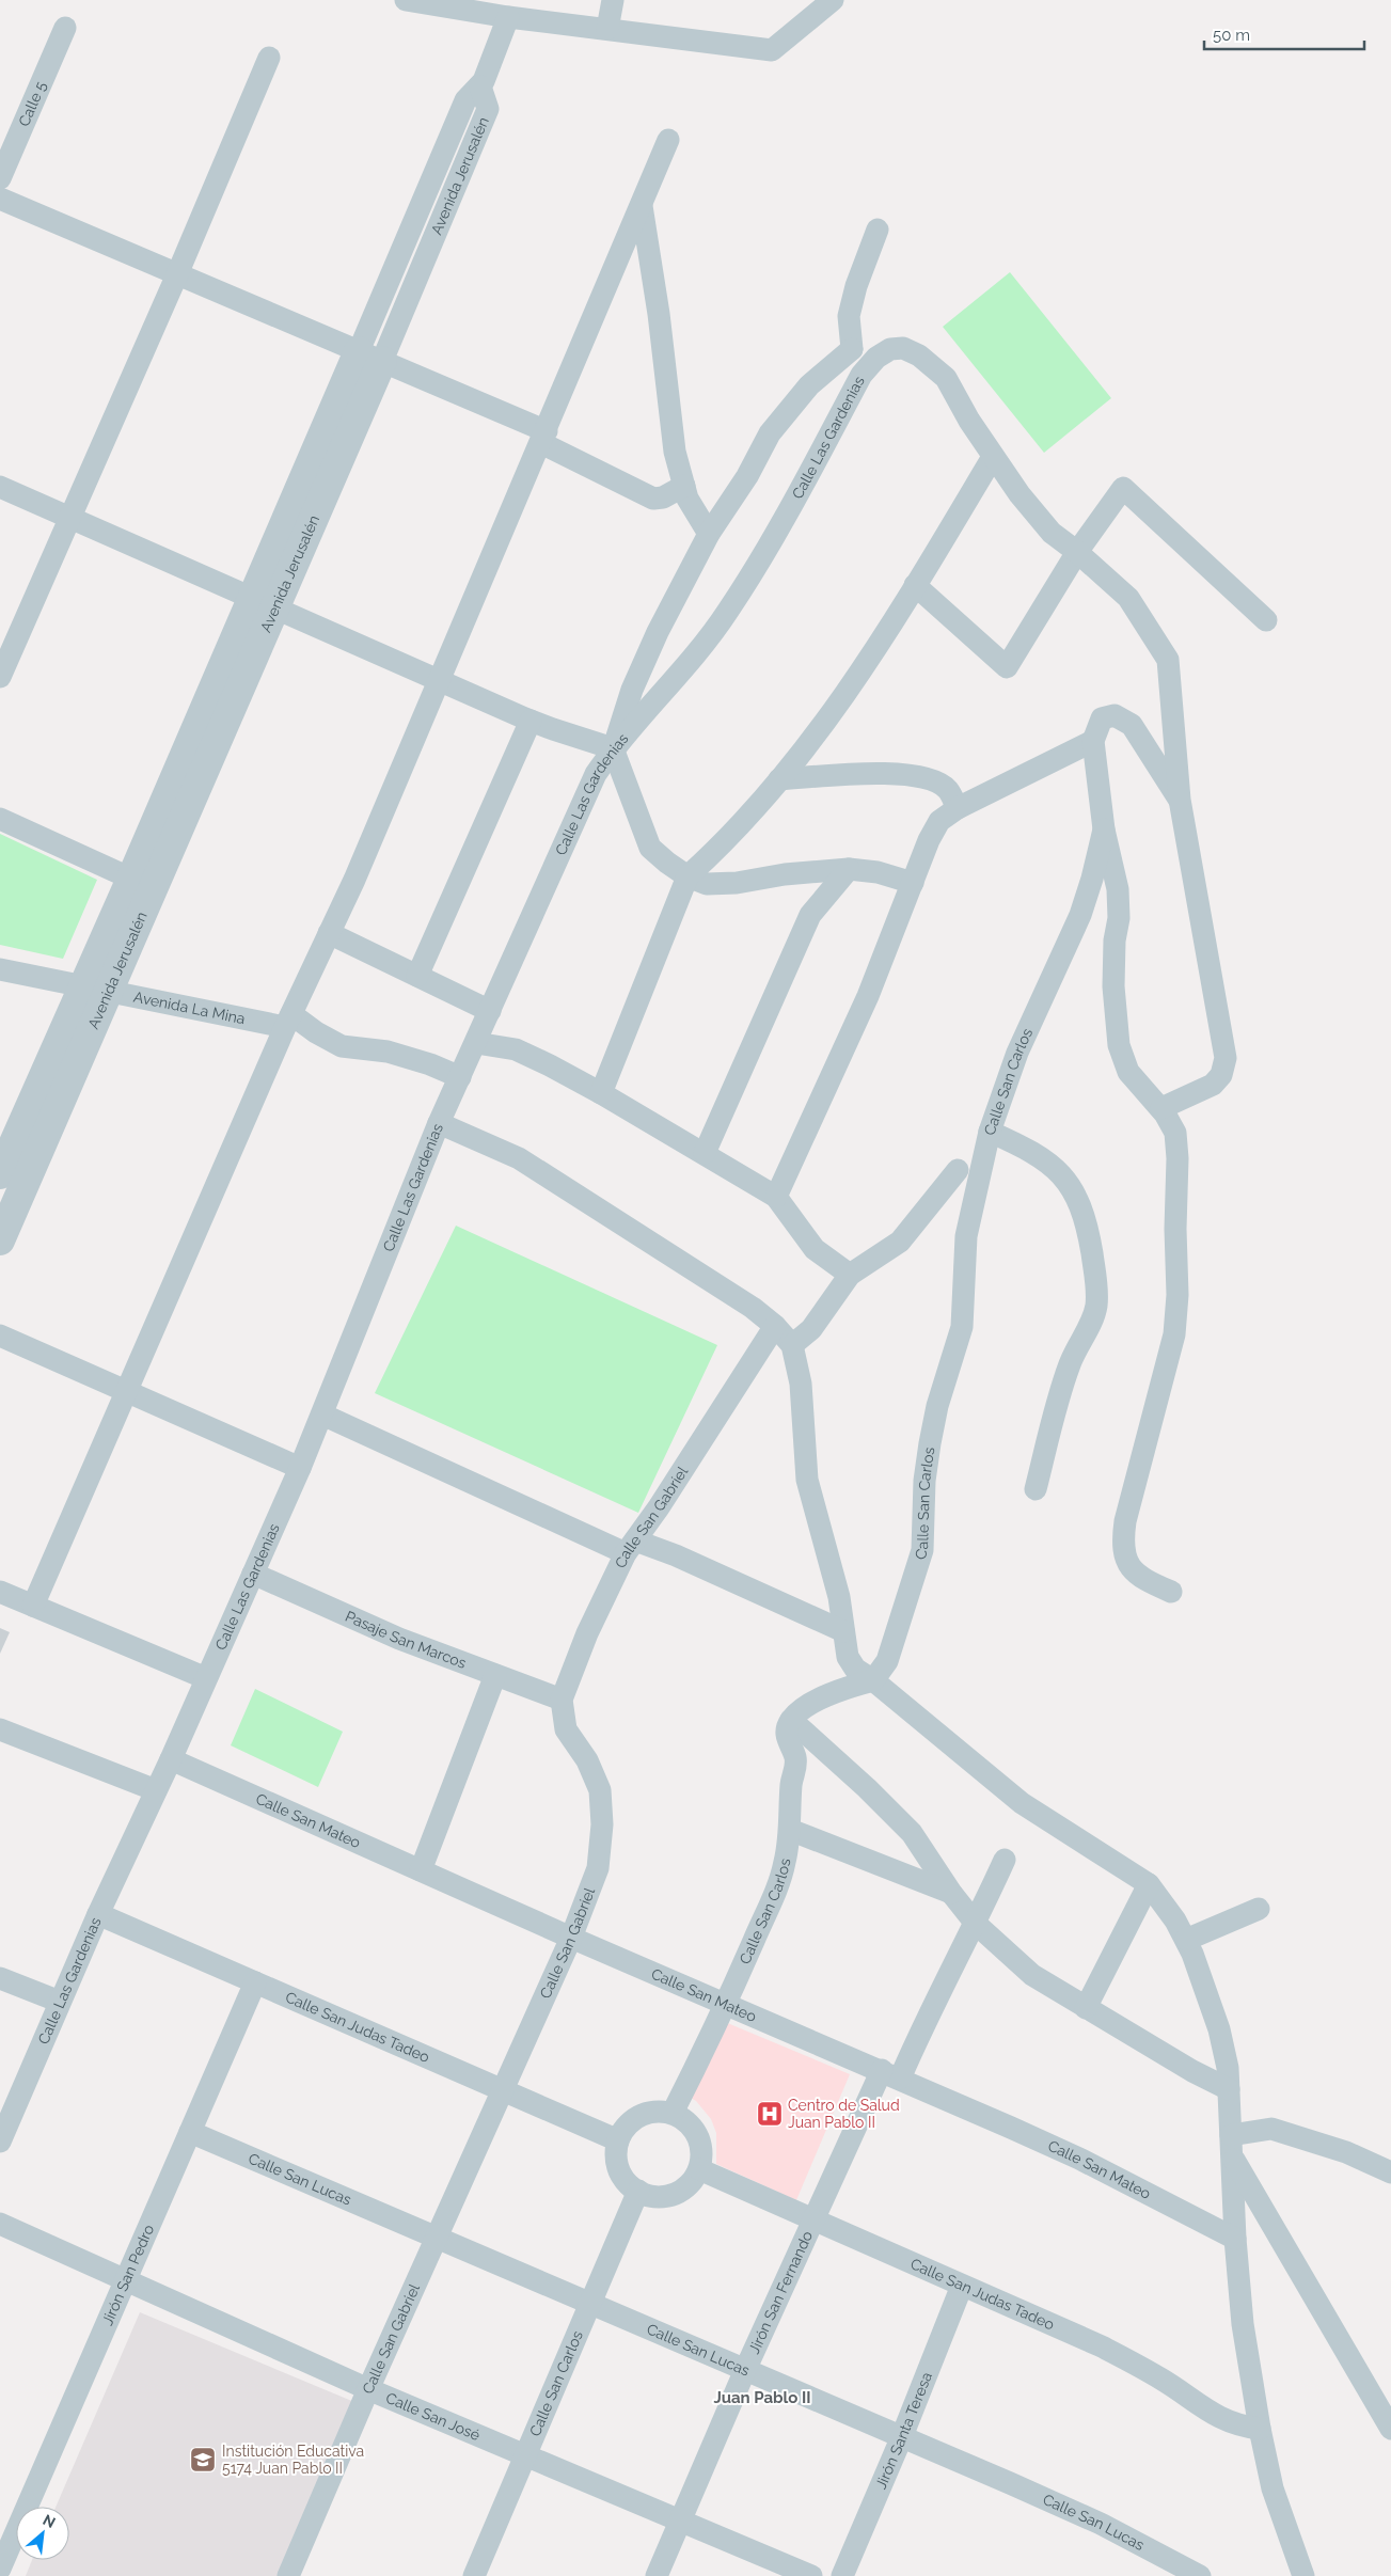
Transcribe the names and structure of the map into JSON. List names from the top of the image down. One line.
{"streets":{"street":["Calle 5","Avenida Jerusalén","Calle Las Gardenias","Avenida La Mina","Calle San Carlos","Calle San Gabriel","Pasaje San Marcos","Calle San Mateo","Calle San Judas Tadeo","Calle San Lucas","Jirón San Pedro","Jirón San Fernando","Calle San José","Jirón Santa Teresa"]},"crossings":[["Avenida Jerusalén","Avenida La Mina"],["Calle Las Gardenias","Pasaje San Marcos"],["Calle Las Gardenias","Calle San Mateo"],["Calle Las Gardenias","Calle San Judas Tadeo"],["Calle San Carlos","Calle San Mateo"],["Calle San Carlos","Calle San Judas Tadeo"],["Calle San Carlos","Calle San Lucas"],["Calle San Carlos","Calle San José"],["Calle San Gabriel","Pasaje San Marcos"],["Calle San Gabriel","Calle San Mateo"],["Calle San Gabriel","Calle San Judas Tadeo"],["Calle San Gabriel","Calle San Lucas"],["Calle San Gabriel","Calle San José"],["Calle San Mateo","Jirón San Fernando"],["Calle San Judas Tadeo","Jirón San Pedro"],["Calle San Judas Tadeo","Jirón San Fernando"],["Calle San Judas Tadeo","Jirón Santa Teresa"],["Calle San Lucas","Jirón San Pedro"],["Calle San Lucas","Jirón San Fernando"],["Calle San Lucas","Jirón Santa Teresa"],["Jirón San Pedro","Calle San José"],["Jirón San Fernando","Calle San José"]],"districts":["Juan Pablo II"],"places":{"hospital":["Centro de Salud Juan Pablo II"],"school or university":["Institución Educativa 5174 Juan Pablo II"]},"scale_bar":"50 m","north":"top right"}
